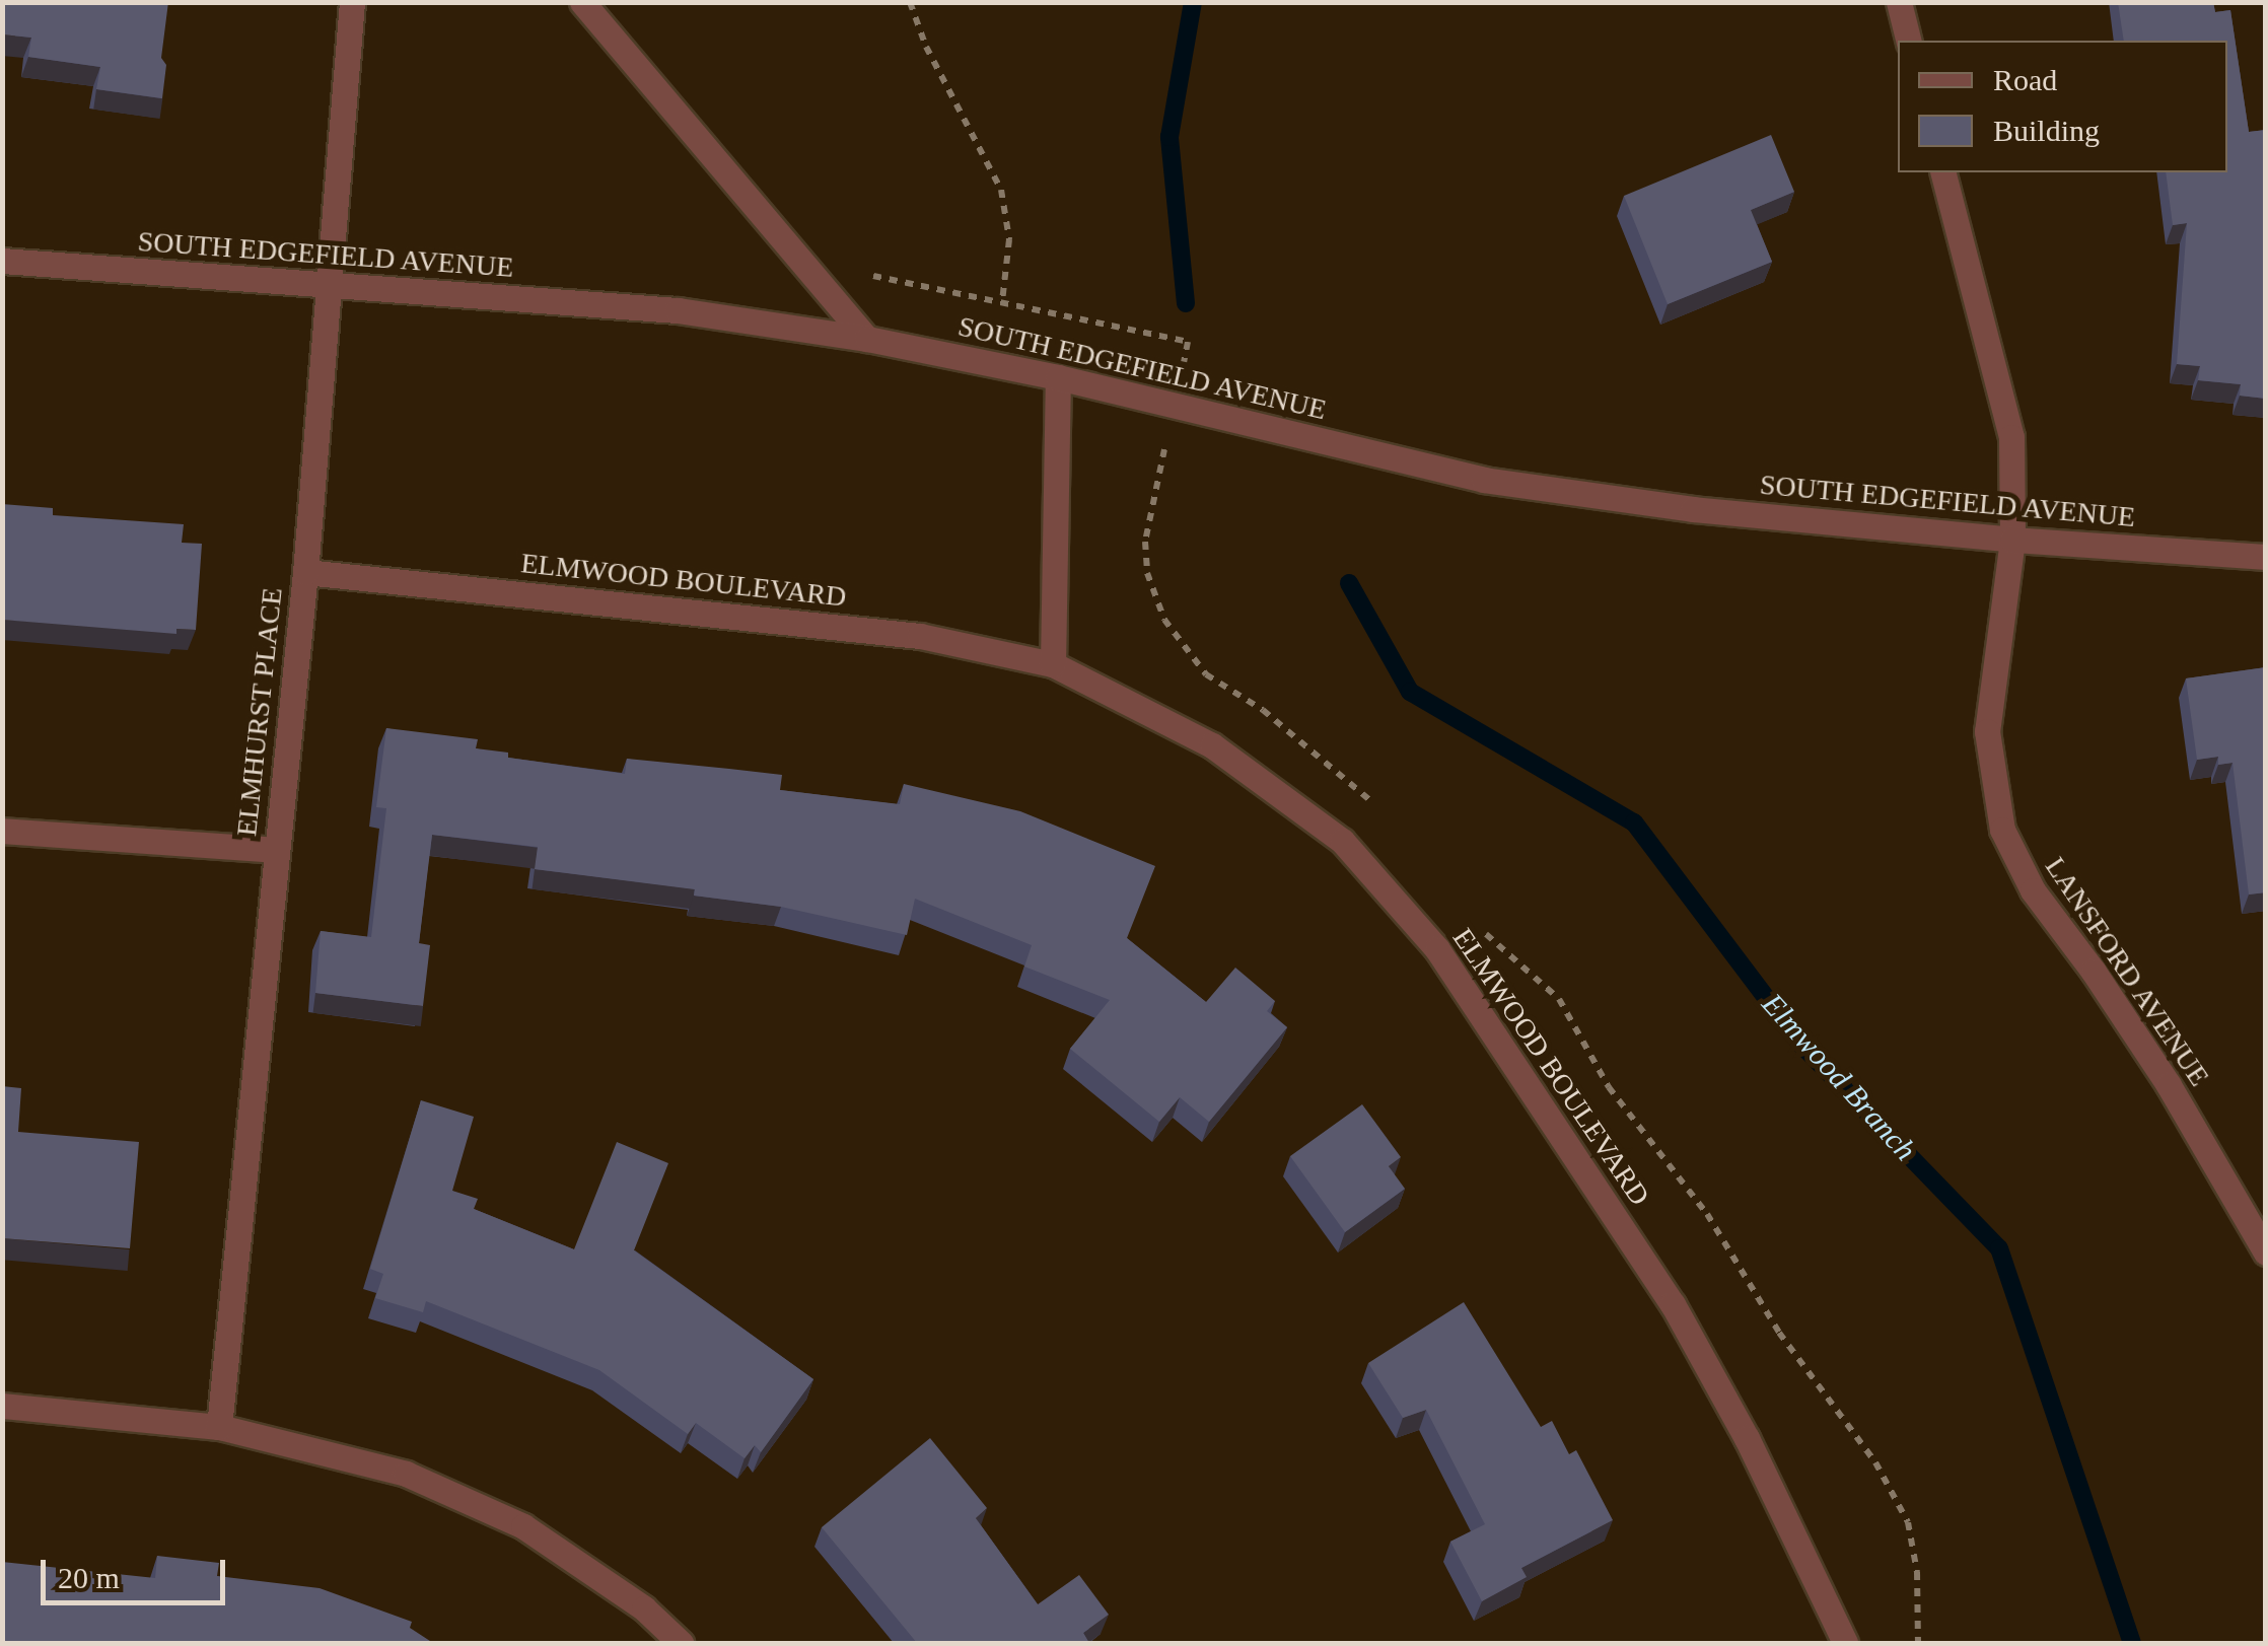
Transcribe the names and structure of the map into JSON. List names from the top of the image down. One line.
{"streets":{"street":["SOUTH EDGEFIELD AVENUE","ELMWOOD BOULEVARD","ELMHURST PLACE","LANSFORD AVENUE"]},"crossings":[["SOUTH EDGEFIELD AVENUE","ELMHURST PLACE"],["SOUTH EDGEFIELD AVENUE","LANSFORD AVENUE"],["ELMWOOD BOULEVARD","ELMHURST PLACE"]],"water":["Elmwood Branch"],"legend":["Road","Building"],"scale_bar":"20 m"}
